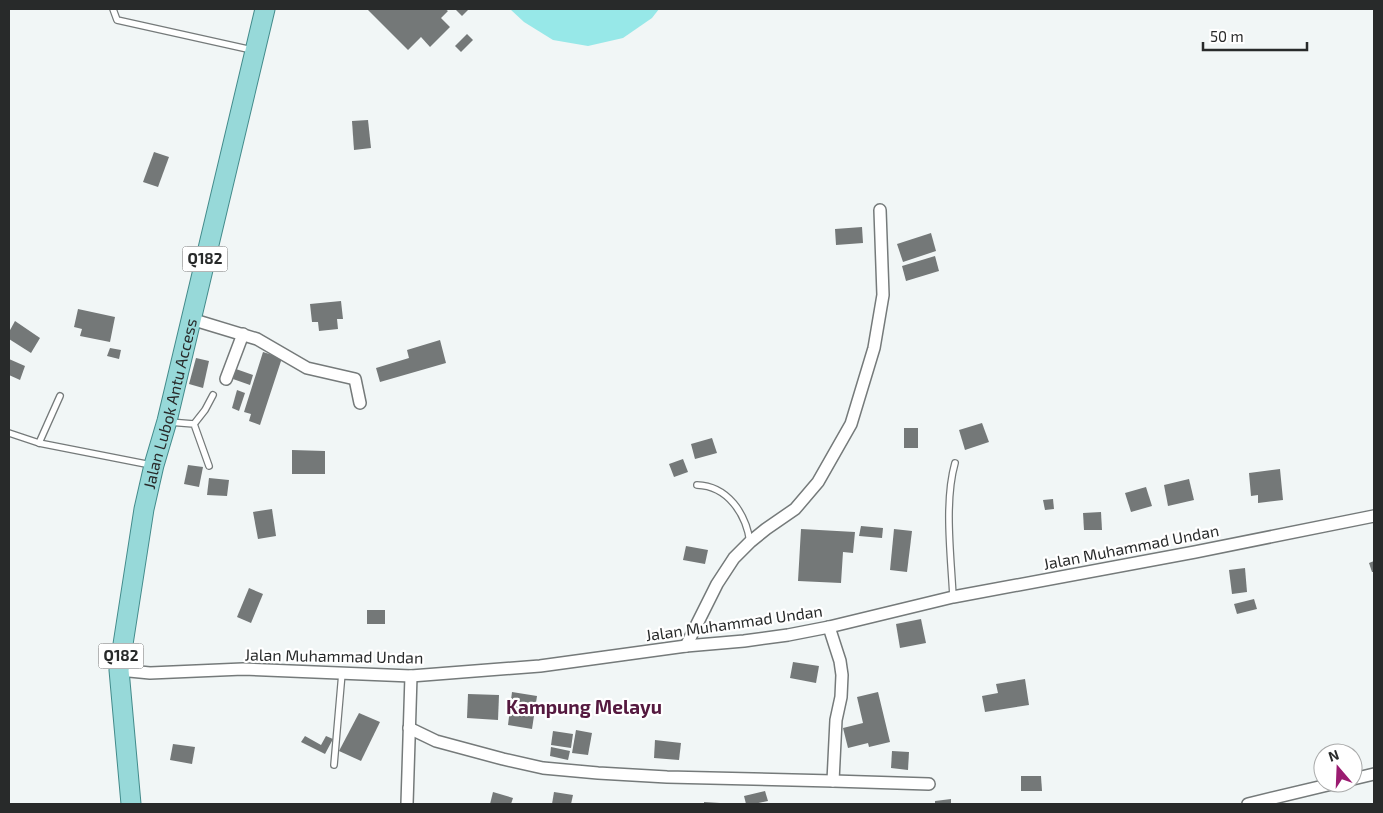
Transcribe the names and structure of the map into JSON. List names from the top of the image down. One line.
{"streets":{"main road":["Q182","Jalan Lubok Antu Access"],"street":["Jalan Muhammad Undan"]},"crossings":[["Jalan Lubok Antu Access","Jalan Muhammad Undan"]],"districts":["Kampung Melayu"],"scale_bar":"50 m","north":"top"}
